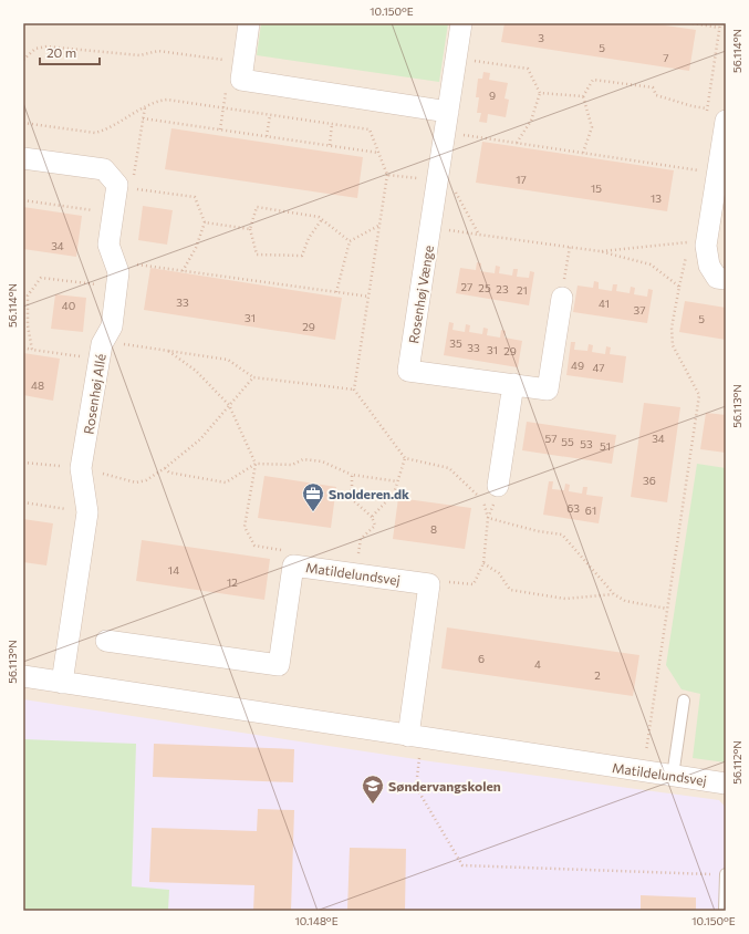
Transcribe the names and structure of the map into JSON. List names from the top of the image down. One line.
{"streets":{"street":["Rosenhøj Vænge","Rosenhøj Allé","Matildelundsvej"]},"crossings":[["Rosenhøj Allé","Matildelundsvej"]],"places":{"office":["Snolderen.dk"],"school or university":["Søndervangskolen"]},"house_numbers":["3","5","7","9","17","15","13","34","27","25","23","21","33","41","40","37","31","5","29","35","33","31","29","49","47","48","57","34","55","53","51","36","63","61","8","14","12","6","4","2"],"scale_bar":"20 m","coordinates":["10.150°E","56.114°N","56.113°N","56.112°N","10.148°E"]}
